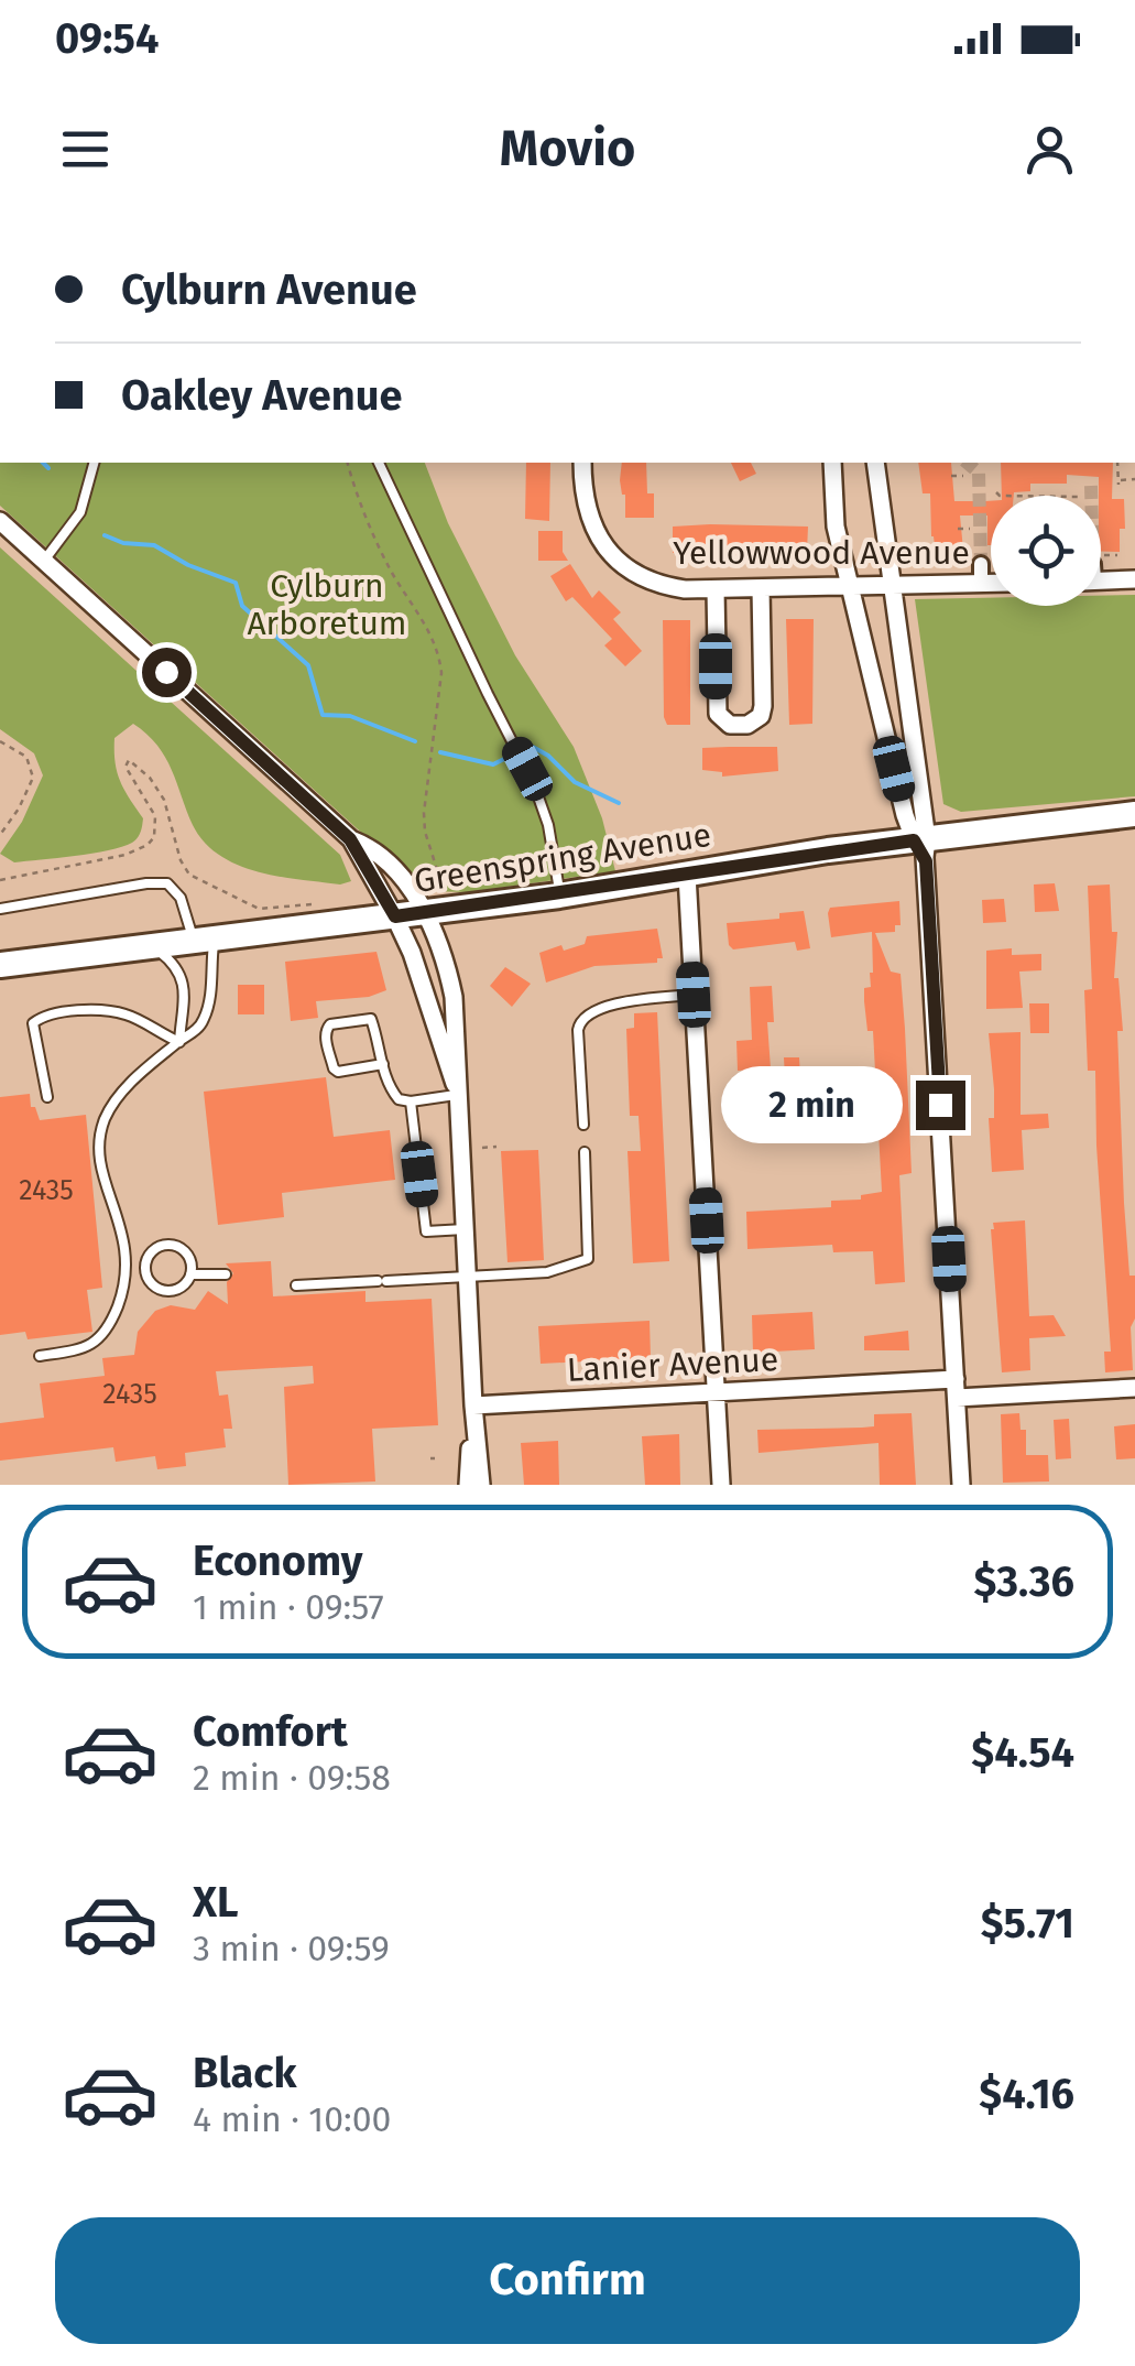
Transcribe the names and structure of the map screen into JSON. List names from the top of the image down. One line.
{"streets":{"main road":["Greenspring Avenue"],"street":["Yellowwood Avenue","Lanier Avenue"]},"parks":["Cylburn Arboretum"],"house_numbers":["2435","2435"],"page":{"status":"09:54","header":"Movio","banner":["Cylburn Avenue","Oakley Avenue"],"bubble":"2 min","list":[{"name":"Economy","note":"1 min · 09:57","value":"$3.36"},{"name":"Comfort","note":"2 min · 09:58","value":"$4.54"},{"name":"XL","note":"3 min · 09:59","value":"$5.71"},{"name":"Black","note":"4 min · 10:00","value":"$4.16"}],"buttons":"Confirm"}}
